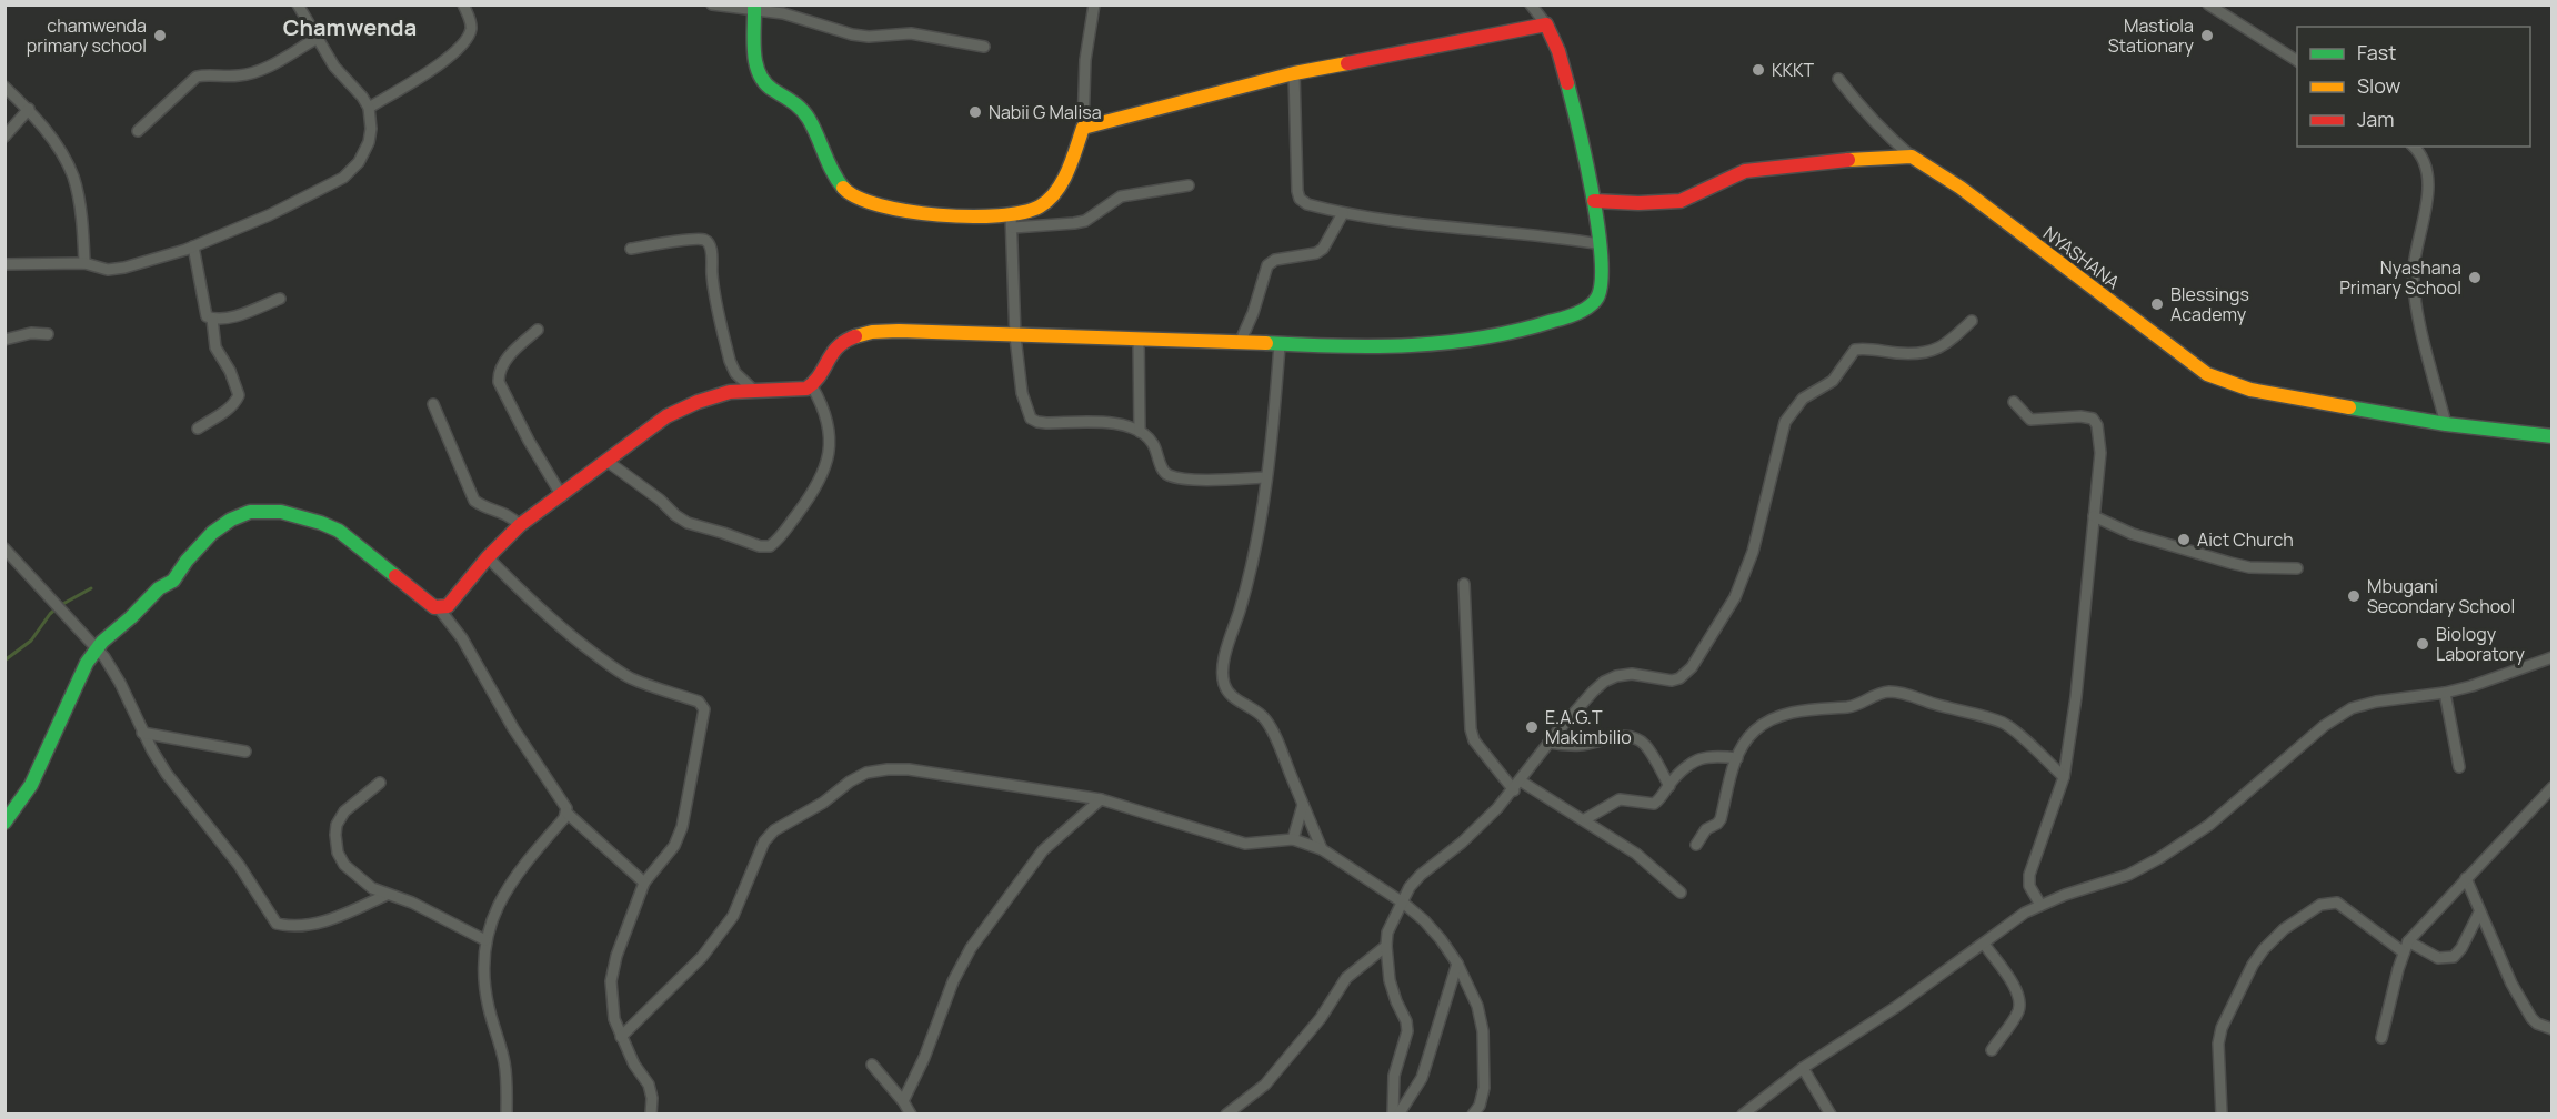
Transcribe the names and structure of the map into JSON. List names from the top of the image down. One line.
{"streets":{"street":["NYASHANA"]},"districts":["Chamwenda"],"places":["chamwenda primary school","Mastiola Stationary","KKKT","Nabii G Malisa","Nyashana Primary School","Blessings Academy","Aict Church","Mbugani Secondary School","Biology Laboratory","E.A.G.T Makimbilio"],"legend":["Fast","Slow","Jam"]}
